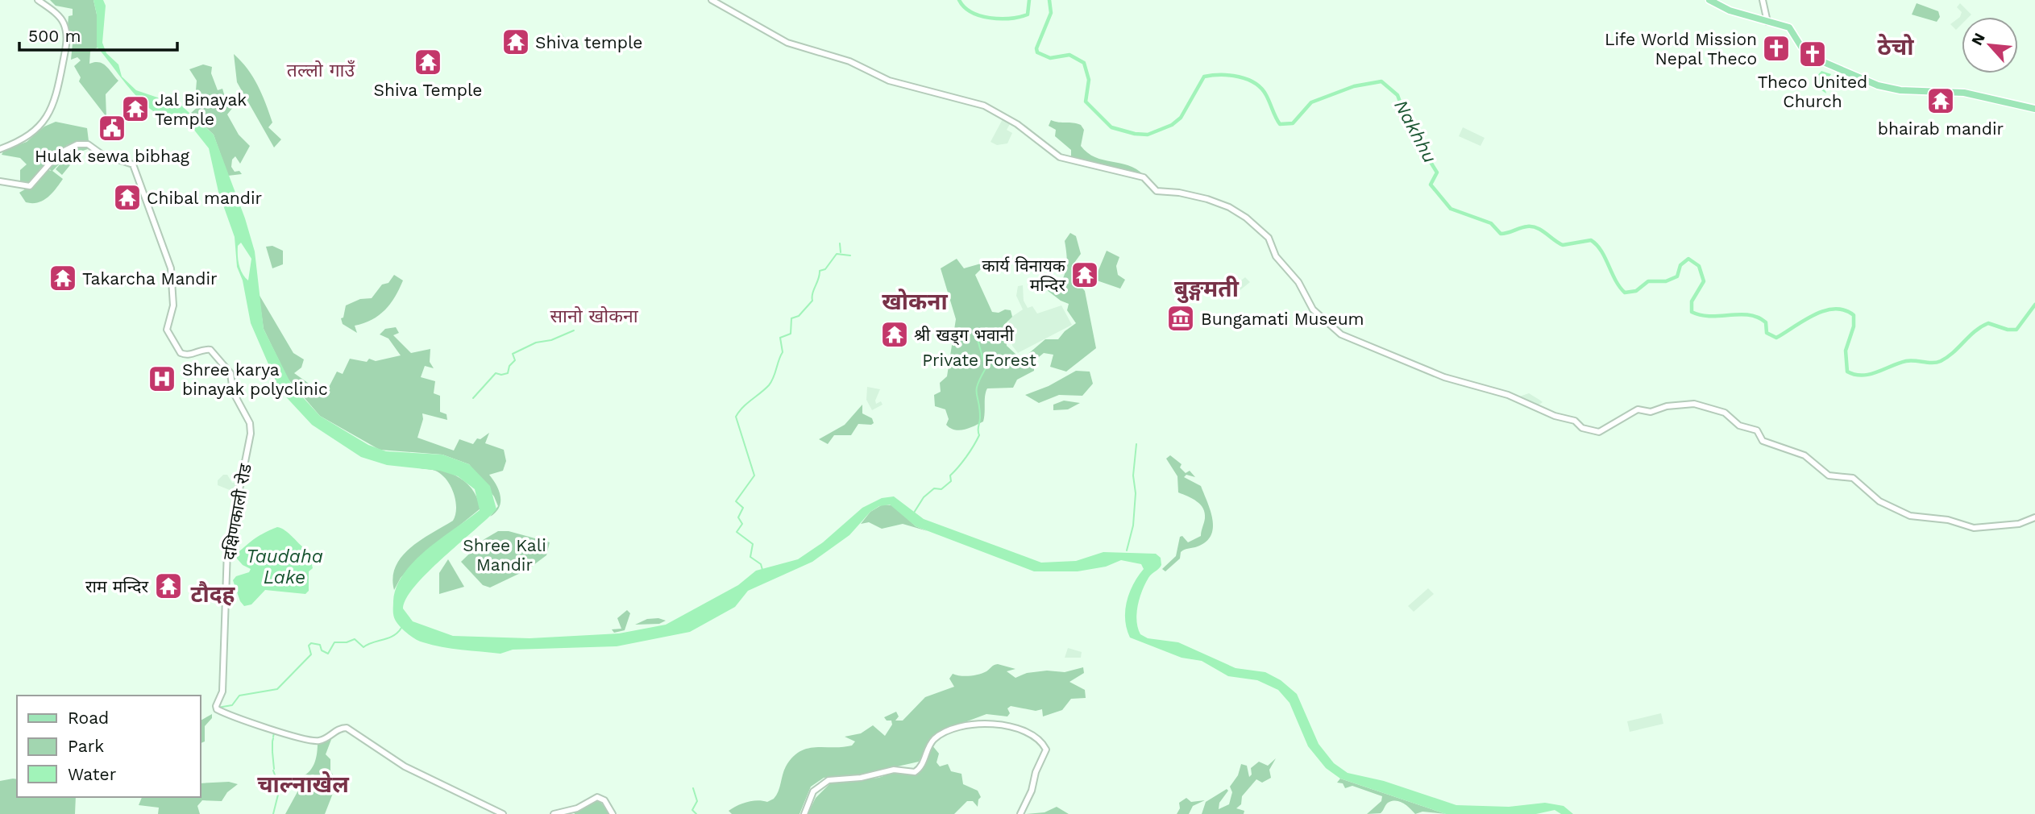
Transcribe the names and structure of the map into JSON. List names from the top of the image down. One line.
{"streets":{"main road":["दक्षिणकाली रोड"]},"districts":["ठेचो","तल्लो गाउँ","बुङ्गमती","खोकना","सानो खोकना","टौदह","चाल्नाखेल"],"water":["Nakhhu","Taudaha Lake"],"parks":["Private Forest","Shree Kali Mandir"],"places":{"temple":["Shiva temple","Shiva Temple","bhairab mandir","Jal Binayak Temple","Chibal mandir","कार्य विनायक मन्दिर","Takarcha Mandir","श्री खड्ग भवानी","राम मन्दिर"],"church":["Life World Mission Nepal Theco","Theco United Church"],"public building":["Hulak sewa bibhag"],"museum":["Bungamati Museum"],"hospital":["Shree karya binayak polyclinic"]},"legend":["Road","Park","Water"],"scale_bar":"500 m","north":"top left"}
